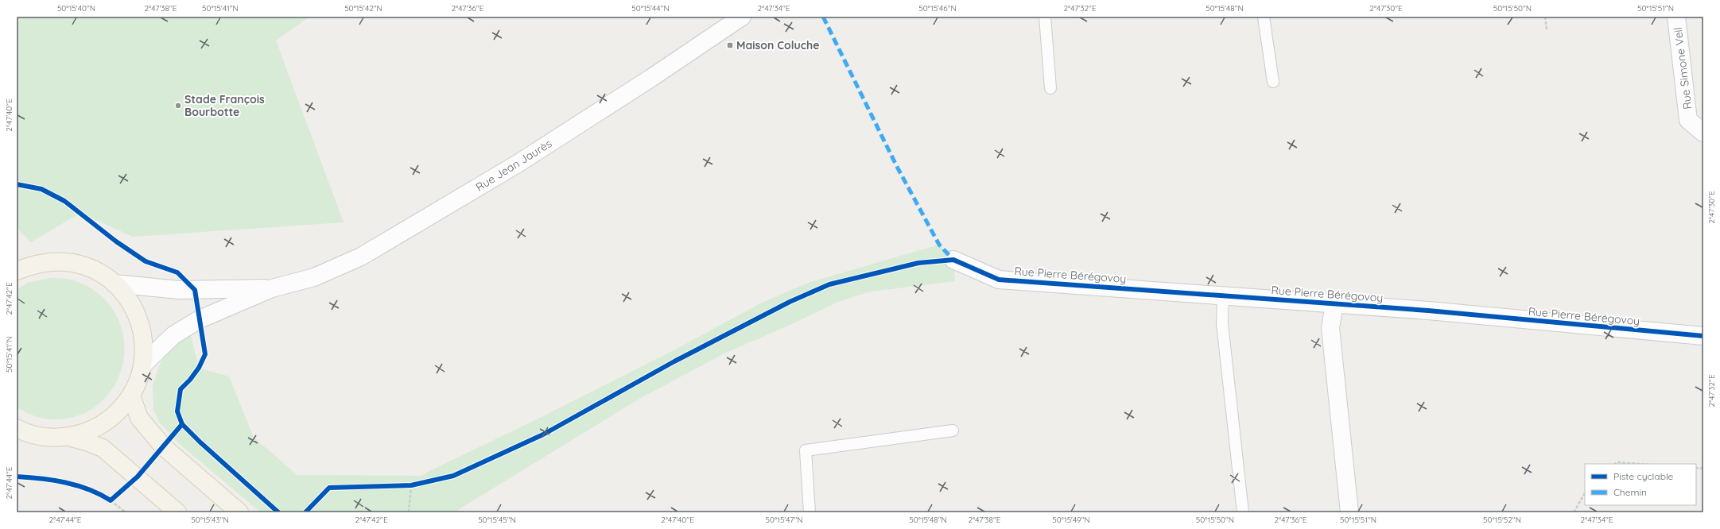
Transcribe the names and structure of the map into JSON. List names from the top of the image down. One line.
{"streets":{"street":["Rue Simone Veil","Rue Jean Jaurès","Rue Pierre Bérégovoy"]},"places":{"transit":["Maison Coluche"],"other":["Stade François Bourbotte"]},"legend":["Piste cyclable","Chemin"],"coordinates":["50°15'40\"N","2°47'38\"E","50°15'41\"N","50°15'42\"N","2°47'36\"E","50°15'44\"N","2°47'34\"E","50°15'46\"N","2°47'32\"E","50°15'48\"N","2°47'30\"E","50°15'50\"N","50°15'51\"N","2°47'40\"E","2°47'42\"E","2°47'44\"E","50°15'43\"N","50°15'45\"N","50°15'47\"N","50°15'49\"N","50°15'52\"N"]}
